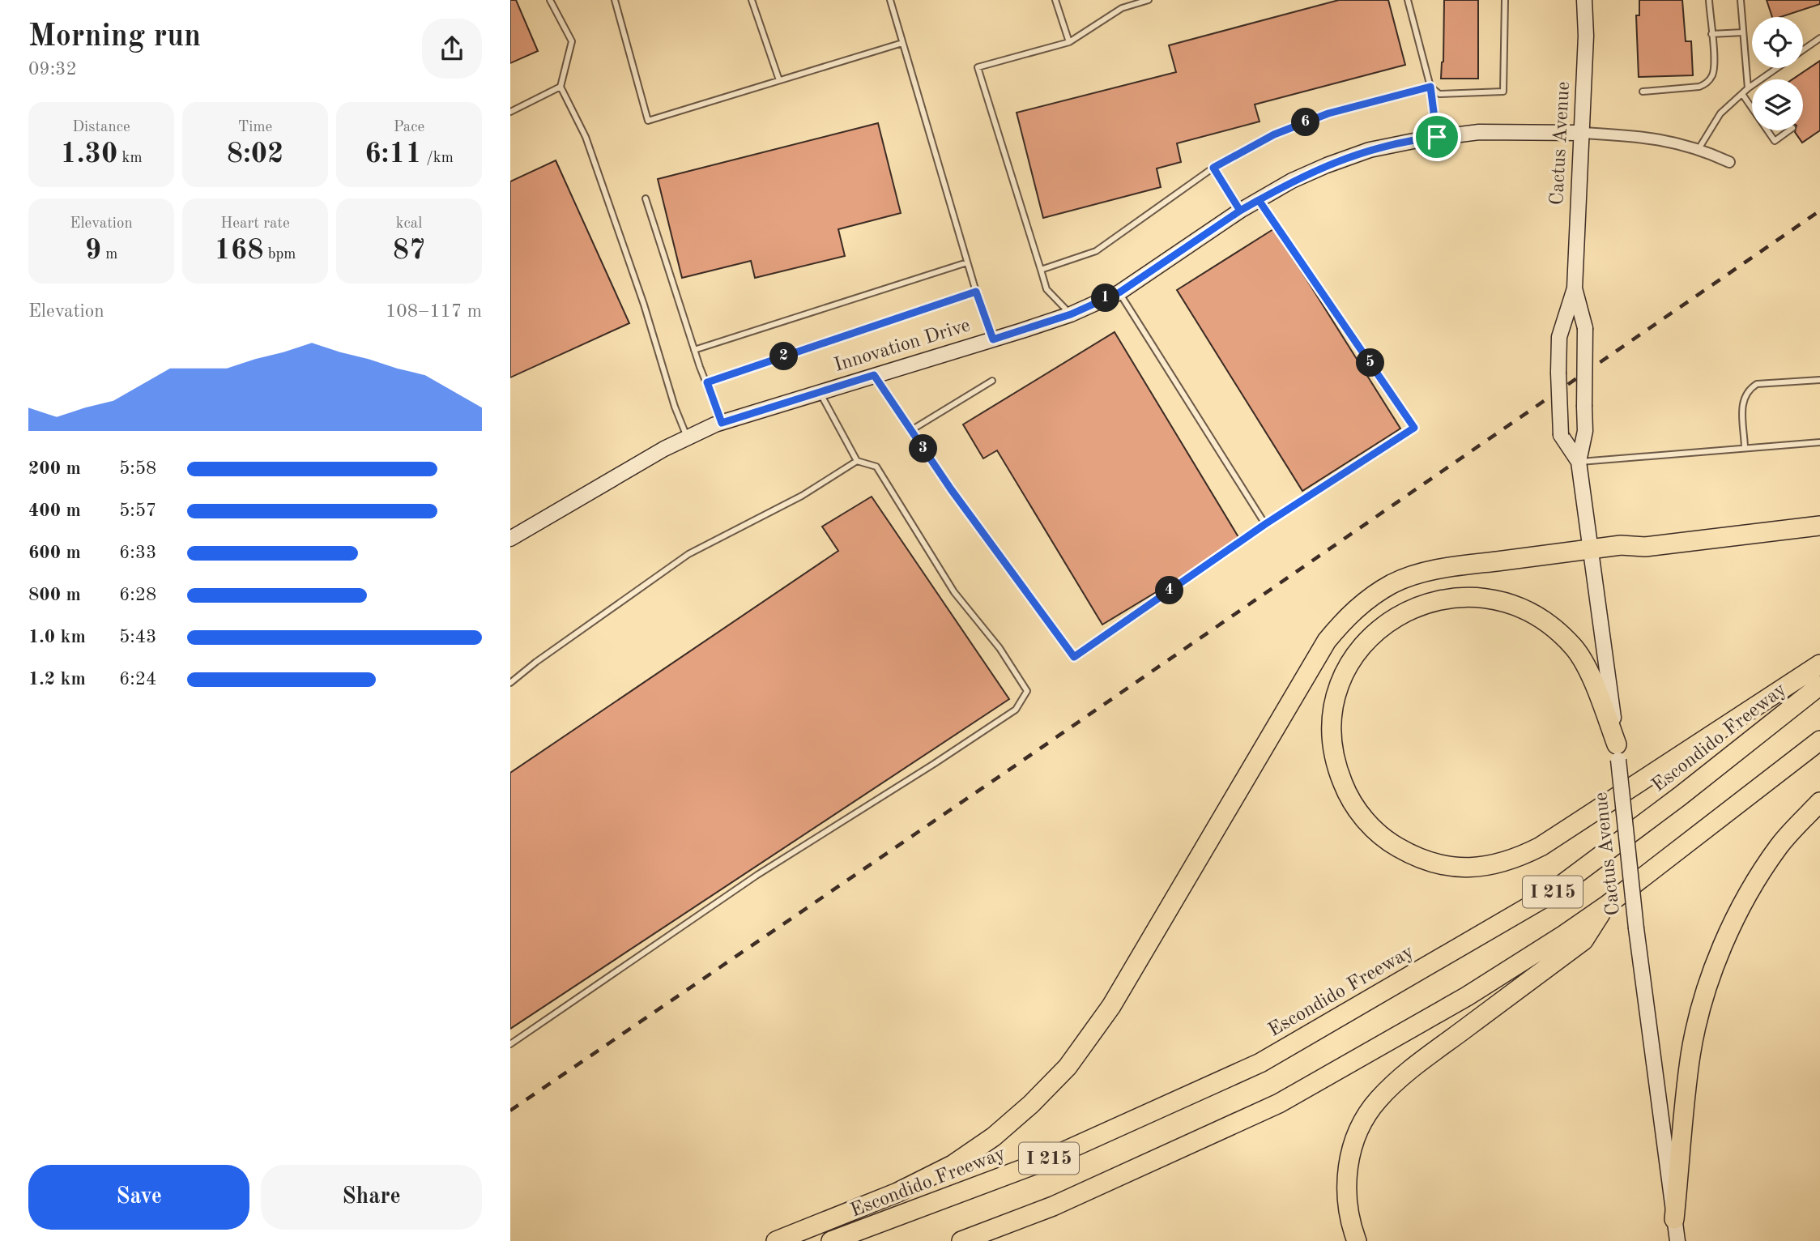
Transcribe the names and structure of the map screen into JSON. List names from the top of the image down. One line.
{"streets":{"highway":["Escondido Freeway","I 215"],"main road":["Cactus Avenue","Innovation Drive"]},"crossings":[["Cactus Avenue","Innovation Drive"]],"page":{"heading":["Morning run","09:32"],"stats":[["Distance","1.30 km"],["Time","8:02"],["Pace","6:11 /km"],["Elevation","9 m"],["Heart rate","168 bpm"],["kcal","87"]],"pins":["6","1","2","5","3","4"],"chart":["Elevation","108–117 m"],"list":[{"name":"200 m","note":"5:58"},{"name":"400 m","note":"5:57"},{"name":"600 m","note":"6:33"},{"name":"800 m","note":"6:28"},{"name":"1.0 km","note":"5:43"},{"name":"1.2 km","note":"6:24"}],"buttons":["Save","Share"]}}
